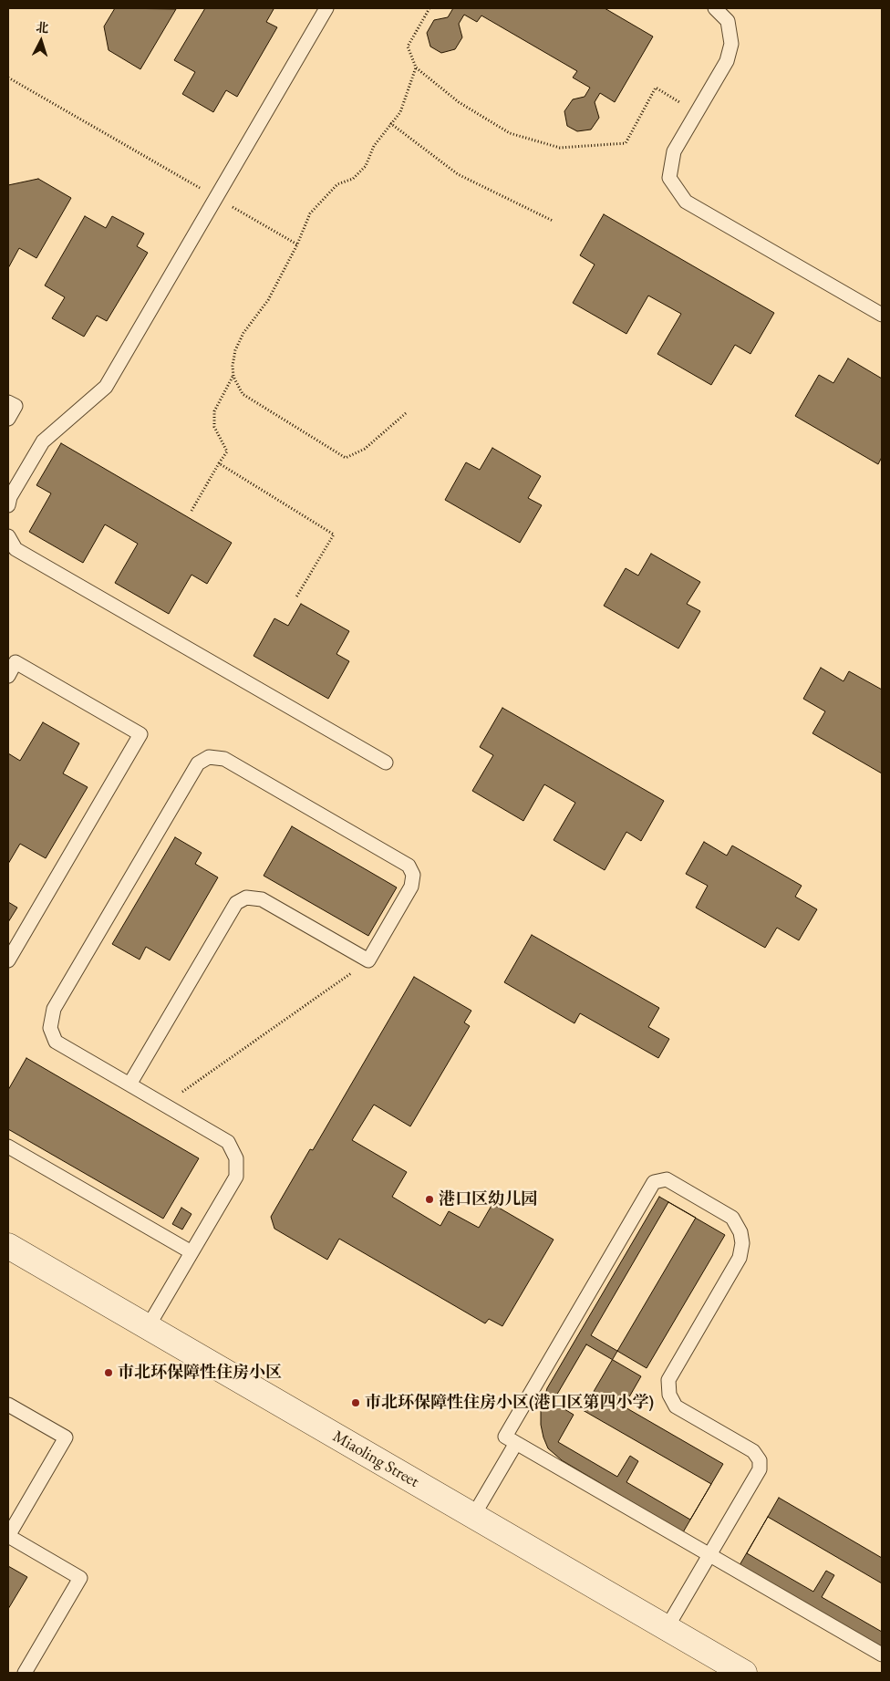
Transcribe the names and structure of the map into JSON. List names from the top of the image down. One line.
{"streets":{"street":["Miaoling Street"]},"places":["港口区幼儿园","巿北环保障性住房小区","巿北环保障性住房小区(港口区第四小学)"],"north":"top"}
